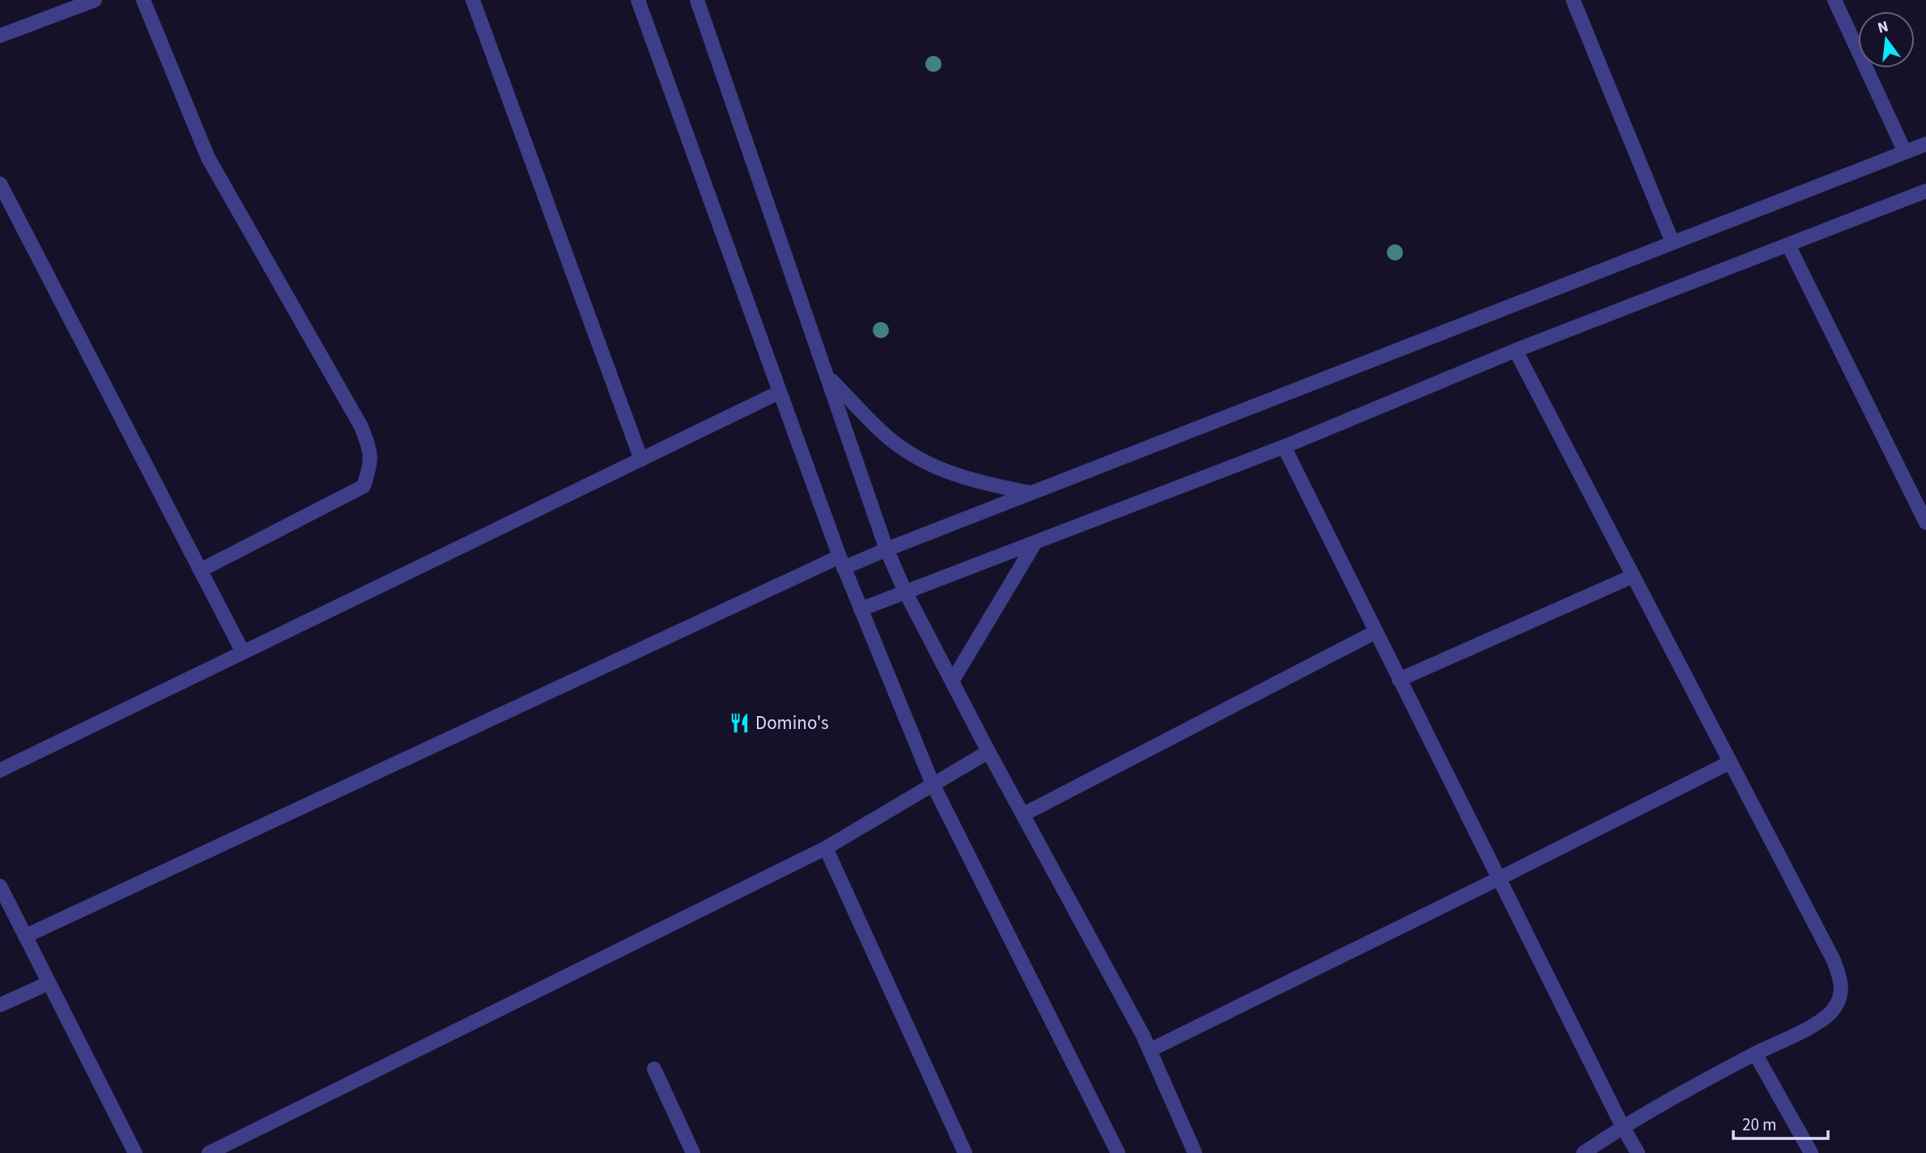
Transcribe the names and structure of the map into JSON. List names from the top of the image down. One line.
{"places":{"restaurant":["Domino's"]},"scale_bar":"20 m","north":"top"}
